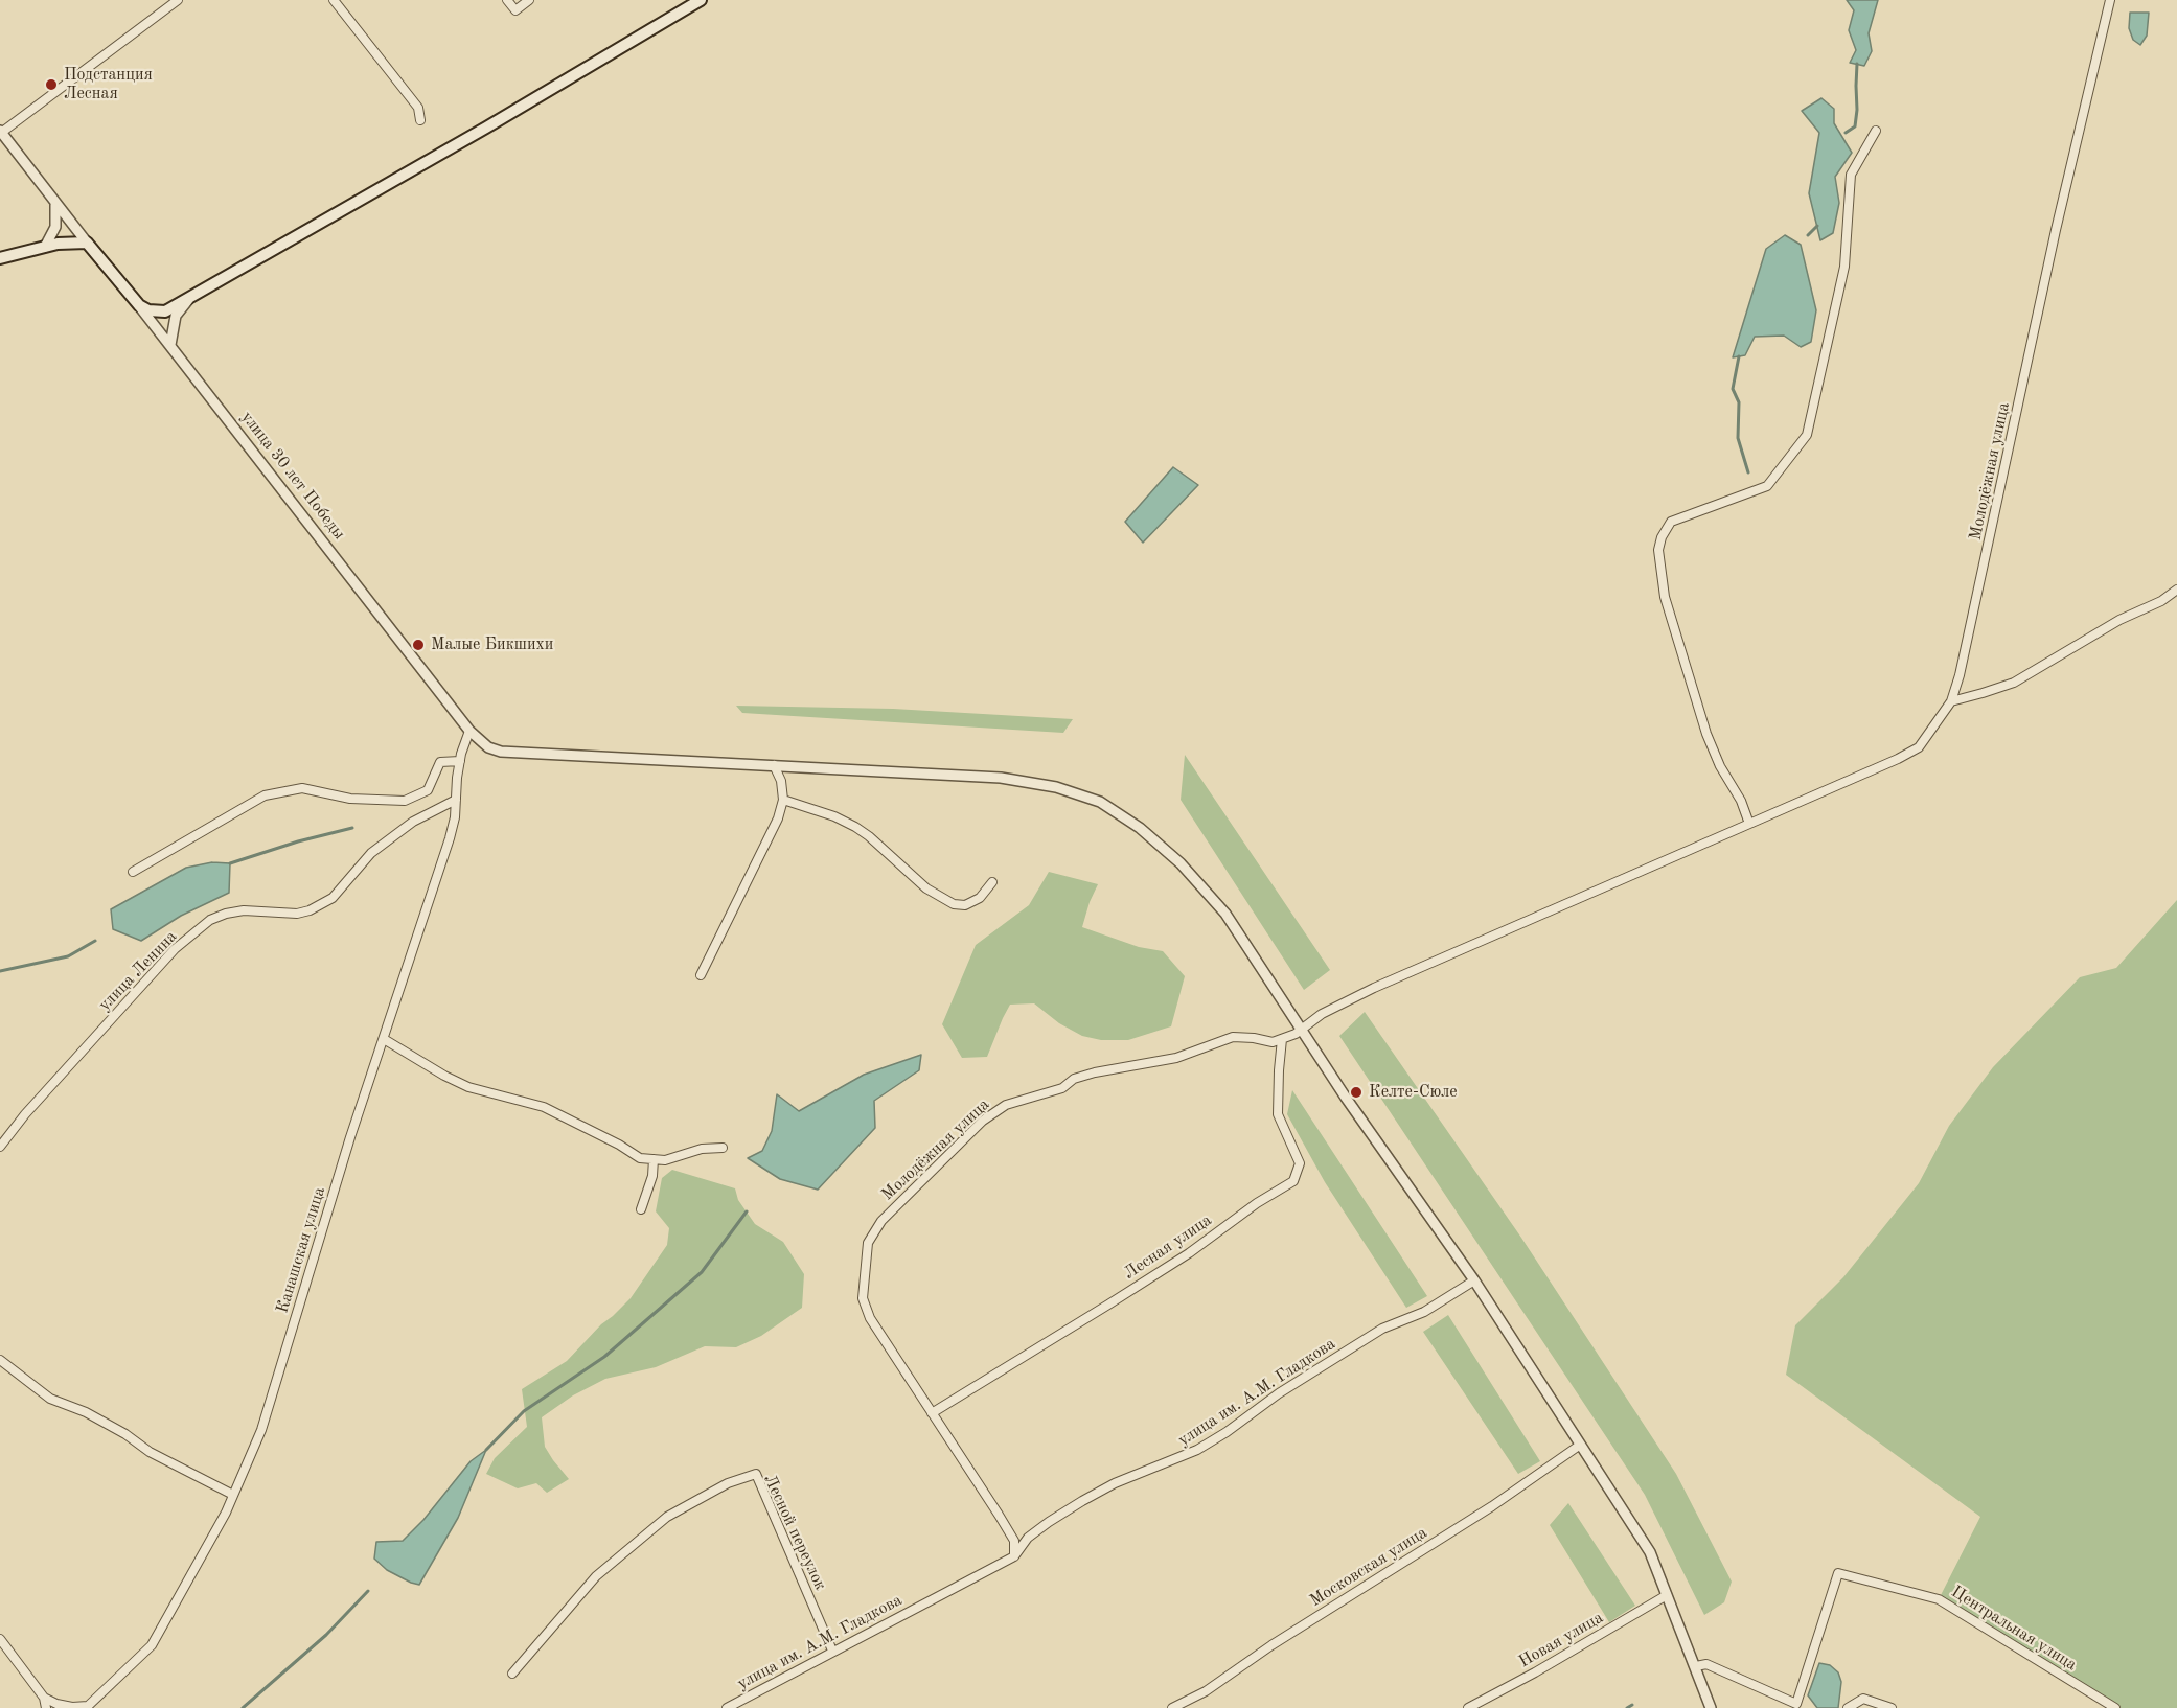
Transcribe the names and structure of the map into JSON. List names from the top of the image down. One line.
{"streets":{"main road":["улица 30 лет Победы"],"street":["Молодёжная улица","улица Ленина","Лесная улица","Канашская улица","улица им. А.М. Гладкова","Лесной переулок","Московская улица","Центральная улица","Новая улица"]},"crossings":[["Молодёжная улица","улица 30 лет Победы"],["Молодёжная улица","Лесная улица"],["Молодёжная улица","улица им. А.М. Гладкова"],["улица 30 лет Победы","Канашская улица"],["улица 30 лет Победы","улица им. А.М. Гладкова"],["улица 30 лет Победы","Московская улица"],["улица 30 лет Победы","Центральная улица"],["улица 30 лет Победы","Новая улица"],["улица Ленина","Канашская улица"],["улица им. А.М. Гладкова","Лесной переулок"]],"places":["Подстанция Лесная","Малые Бикшихи","Келте-Сюле"]}
